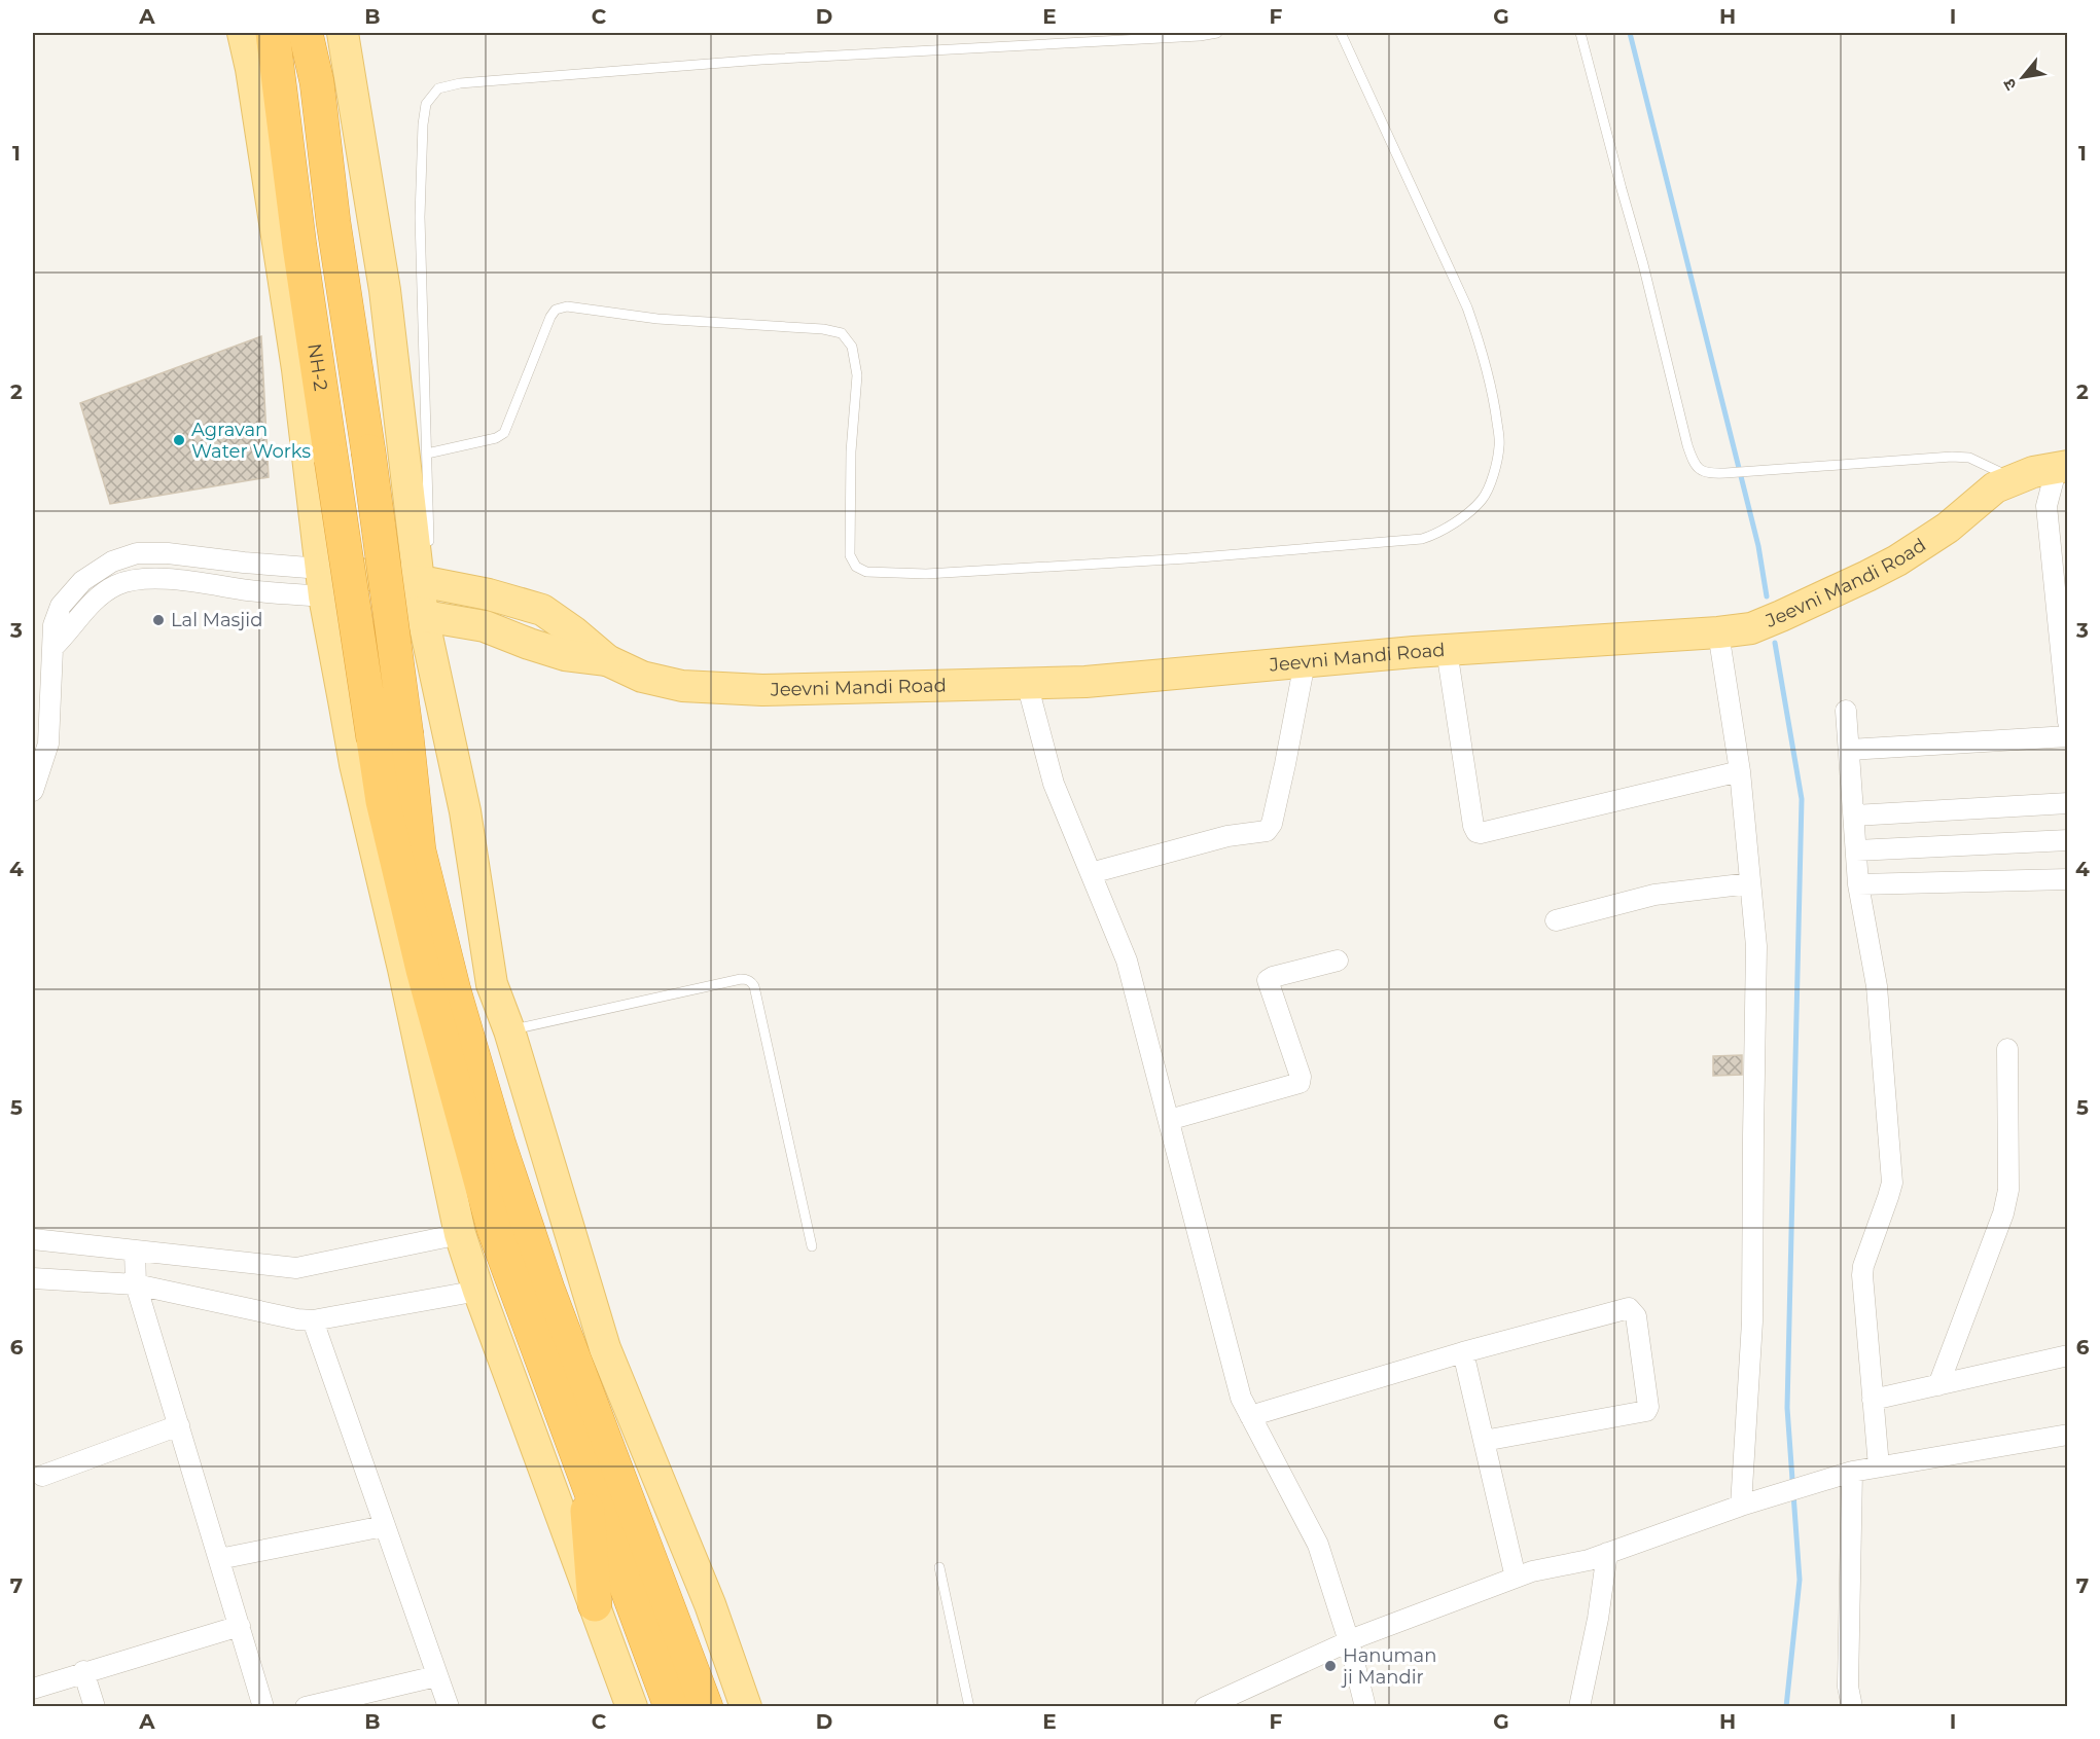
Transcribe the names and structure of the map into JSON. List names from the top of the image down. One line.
{"streets":{"highway":["NH-2"],"main road":["Jeevni Mandi Road"]},"places":["Agravan Water Works","Lal Masjid","Hanuman ji Mandir"],"north":"bottom left","grid":{"columns":["A","B","C","D","E","F","G","H","I"],"rows":["1","2","3","4","5","6","7"]}}
